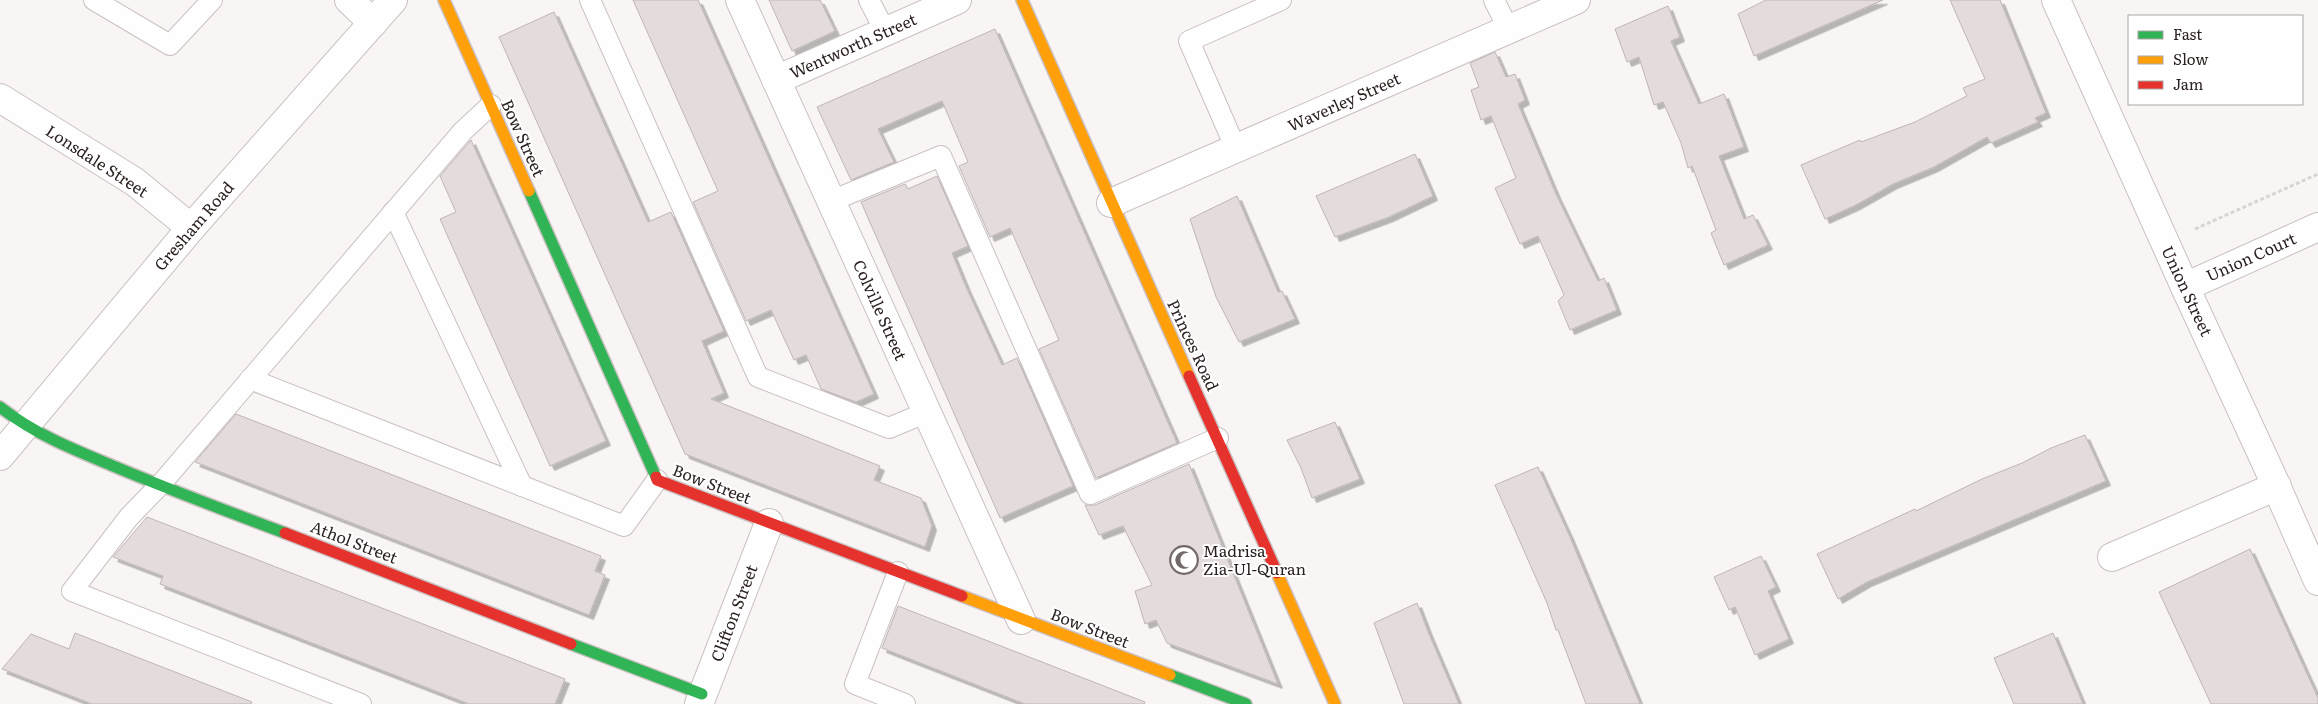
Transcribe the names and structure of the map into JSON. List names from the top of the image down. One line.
{"streets":{"street":["Wentworth Street","Waverley Street","Bow Street","Lonsdale Street","Gresham Road","Union Court","Union Street","Colville Street","Princes Road","Athol Street","Clifton Street"]},"crossings":[["Wentworth Street","Colville Street"],["Waverley Street","Princes Road"],["Bow Street","Colville Street"],["Bow Street","Clifton Street"],["Lonsdale Street","Gresham Road"],["Gresham Road","Athol Street"],["Union Court","Union Street"],["Athol Street","Clifton Street"]],"places":{"mosque":["Madrisa Zia-Ul-Quran"]},"legend":["Fast","Slow","Jam"]}
